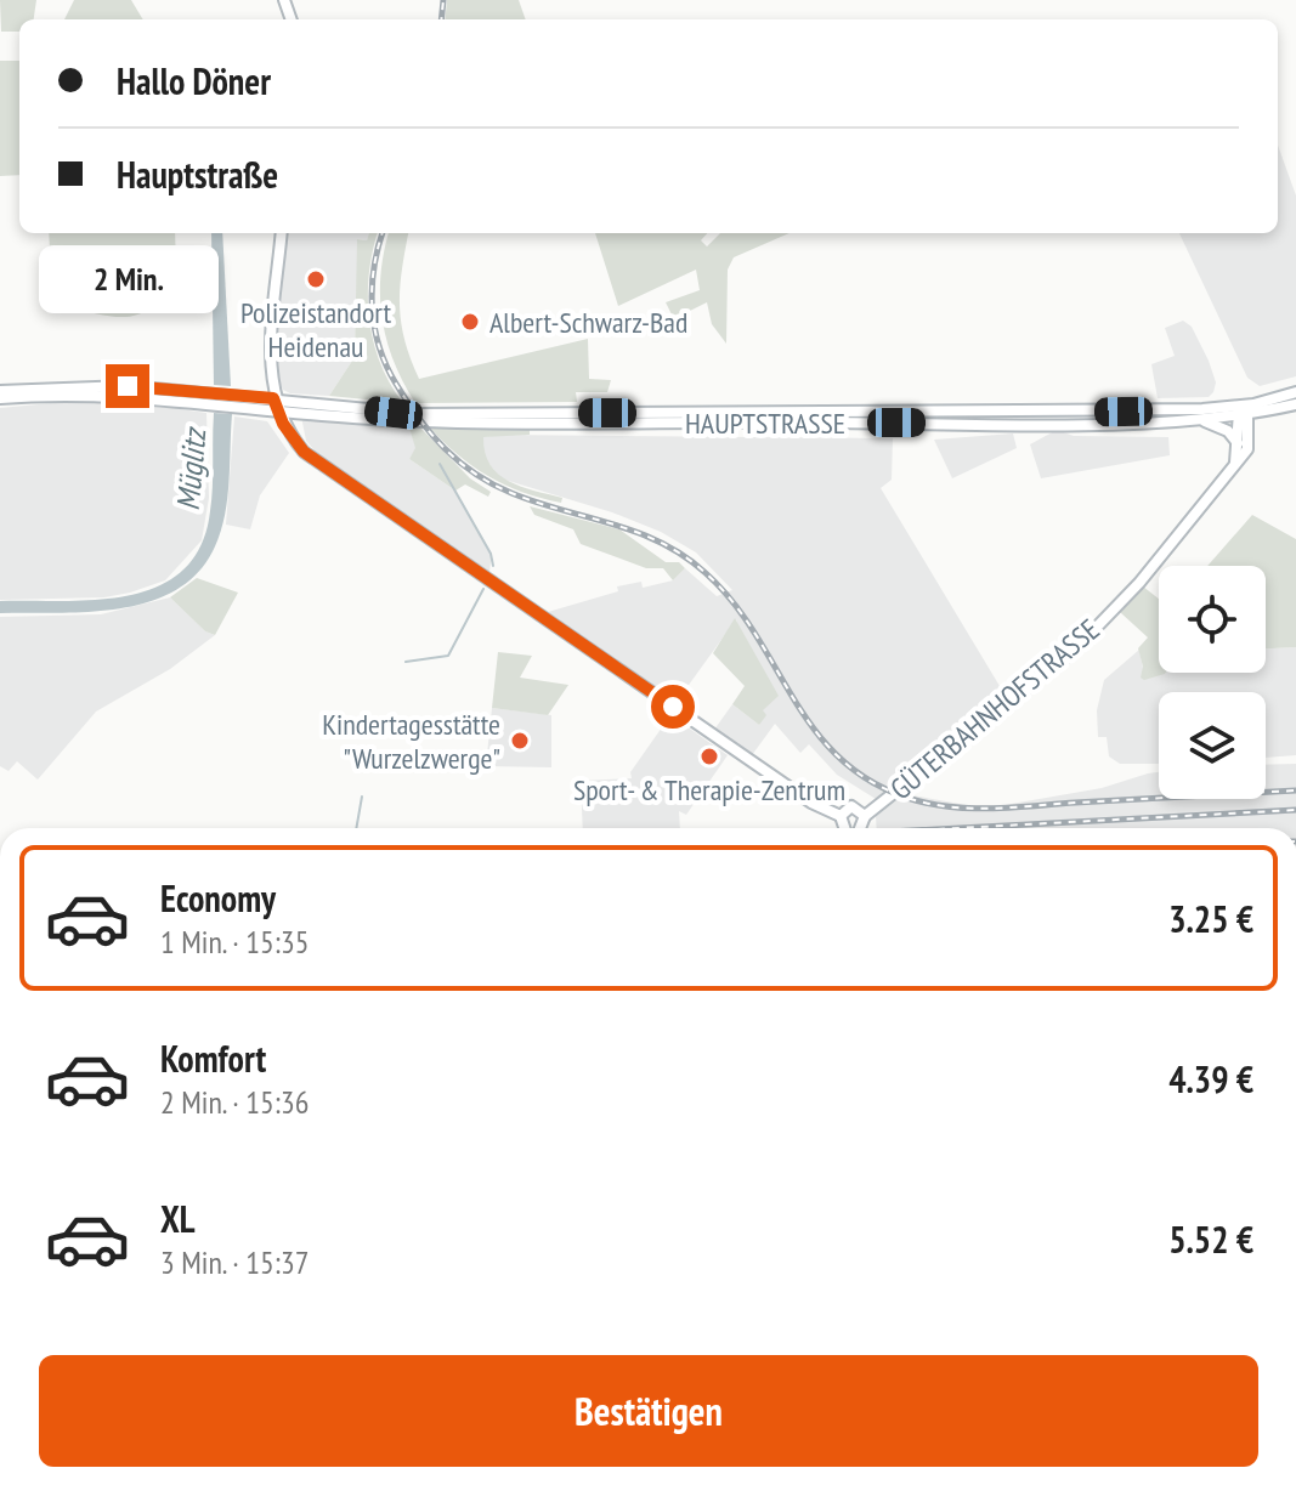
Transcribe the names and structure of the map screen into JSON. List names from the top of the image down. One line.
{"streets":{"main road":["HAUPTSTRASSE","GÜTERBAHNHOFSTRASSE"]},"crossings":[["HAUPTSTRASSE","GÜTERBAHNHOFSTRASSE"]],"water":["Müglitz"],"places":["Polizeistandort Heidenau","Albert-Schwarz-Bad","Kindertagesstätte \"Wurzelzwerge\"","Sport- & Therapie-Zentrum"],"page":{"banner":["Hallo Döner","Hauptstraße"],"bubble":"2 Min.","list":[{"name":"Economy","note":"1 Min. · 15:35","value":"3.25 €"},{"name":"Komfort","note":"2 Min. · 15:36","value":"4.39 €"},{"name":"XL","note":"3 Min. · 15:37","value":"5.52 €"}],"buttons":"Bestätigen"}}
